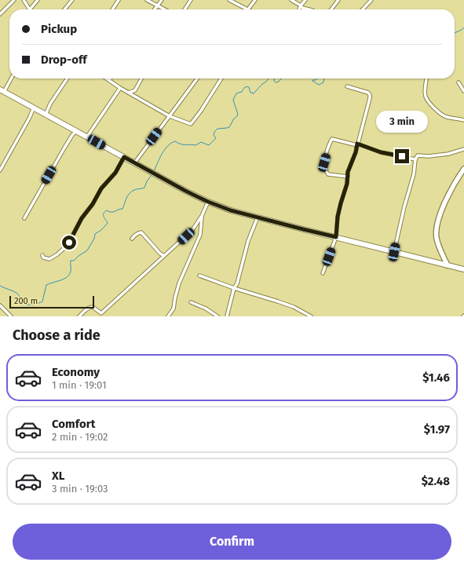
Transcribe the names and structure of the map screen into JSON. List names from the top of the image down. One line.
{"scale_bar":"200 m","page":{"banner":["Pickup","Drop-off"],"bubble":"3 min","scale":"200 m","heading":"Choose a ride","list":[{"name":"Economy","note":"1 min · 19:01","value":"$1.46"},{"name":"Comfort","note":"2 min · 19:02","value":"$1.97"},{"name":"XL","note":"3 min · 19:03","value":"$2.48"}],"buttons":"Confirm"}}
